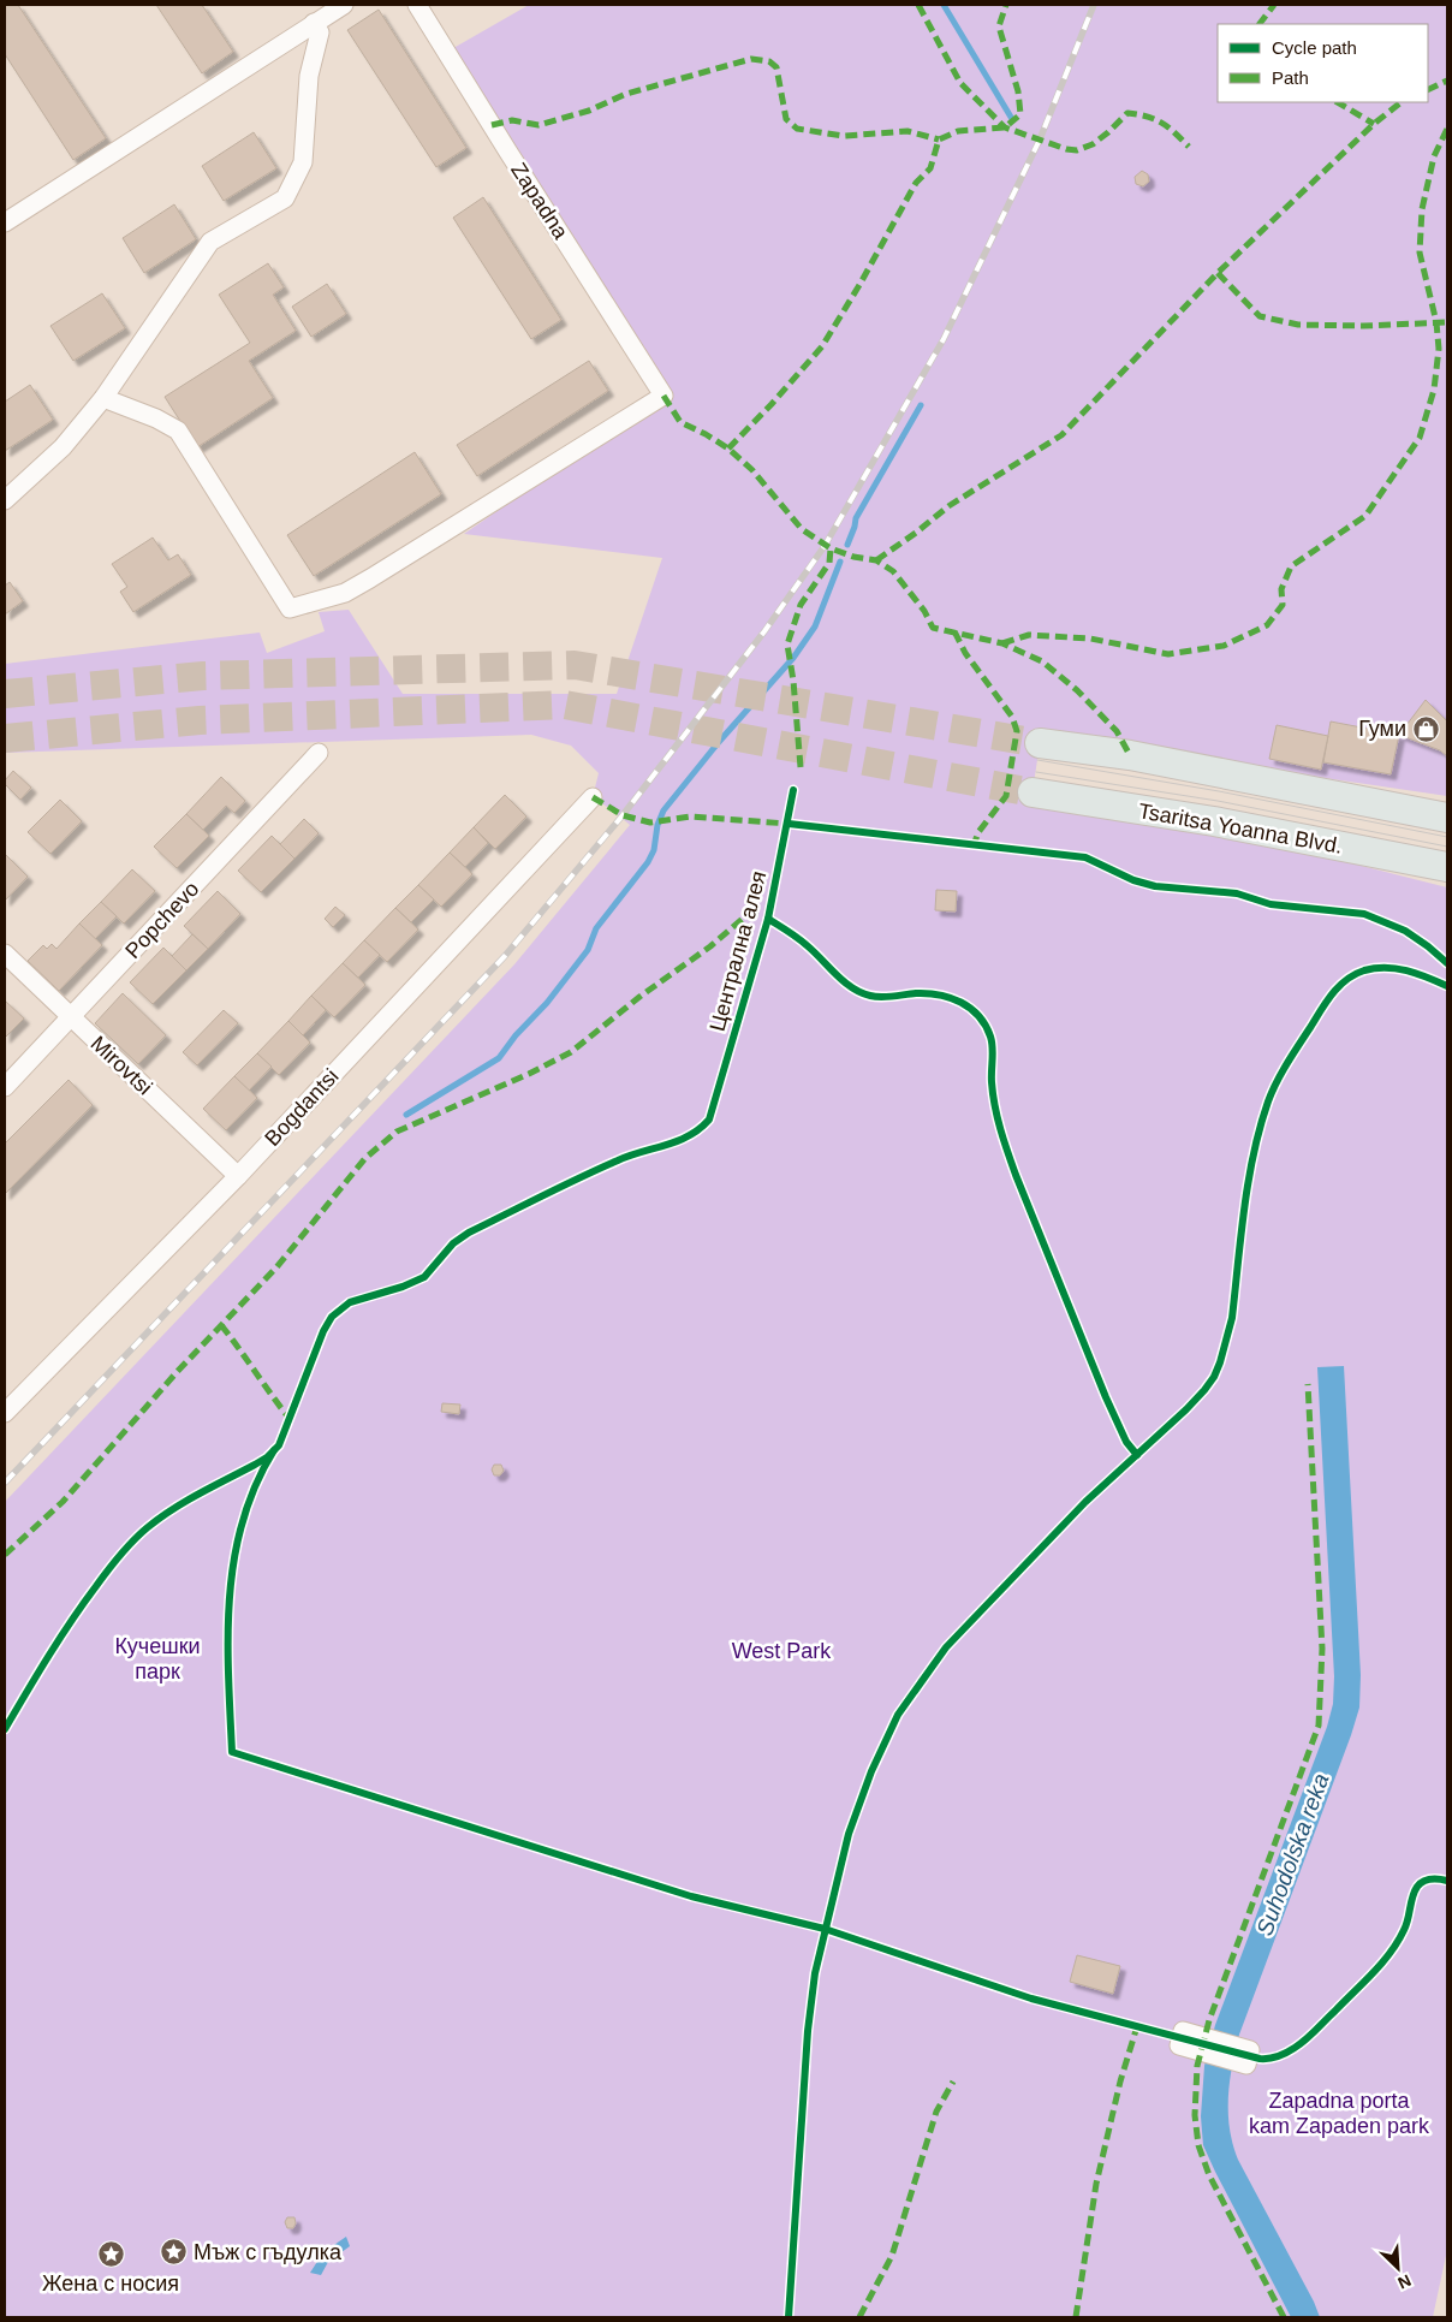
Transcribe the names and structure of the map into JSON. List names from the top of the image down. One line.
{"streets":{"main road":["Tsaritsa Yoanna Blvd."],"street":["Zapadna","Popchevo","Mirovtsi","Bogdantsi"],"cycle path":["Централна алея"]},"crossings":[["Popchevo","Mirovtsi"],["Mirovtsi","Bogdantsi"]],"water":["Suhodolska reka"],"parks":["Кучешки парк","West Park","Zapadna porta kam Zapaden park"],"places":{"shop":["Гуми"],"place":["Мъж с гъдулка","Жена с носия"]},"legend":["Cycle path","Path"],"north":"bottom right"}
